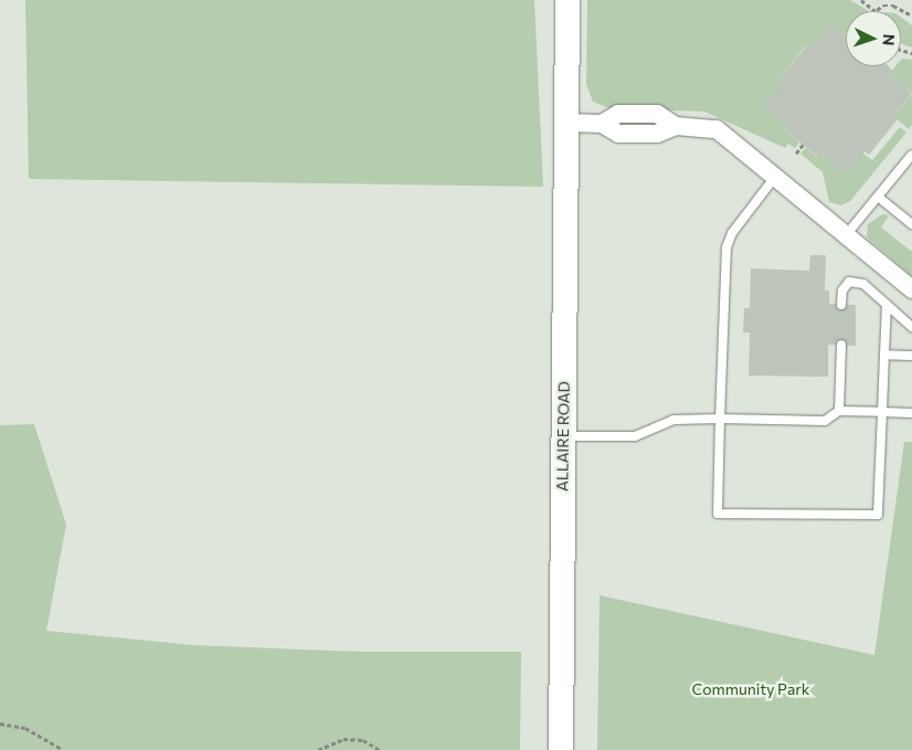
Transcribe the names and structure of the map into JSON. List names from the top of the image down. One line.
{"streets":{"main road":["ALLAIRE ROAD"]},"parks":["Community Park"],"north":"right"}
